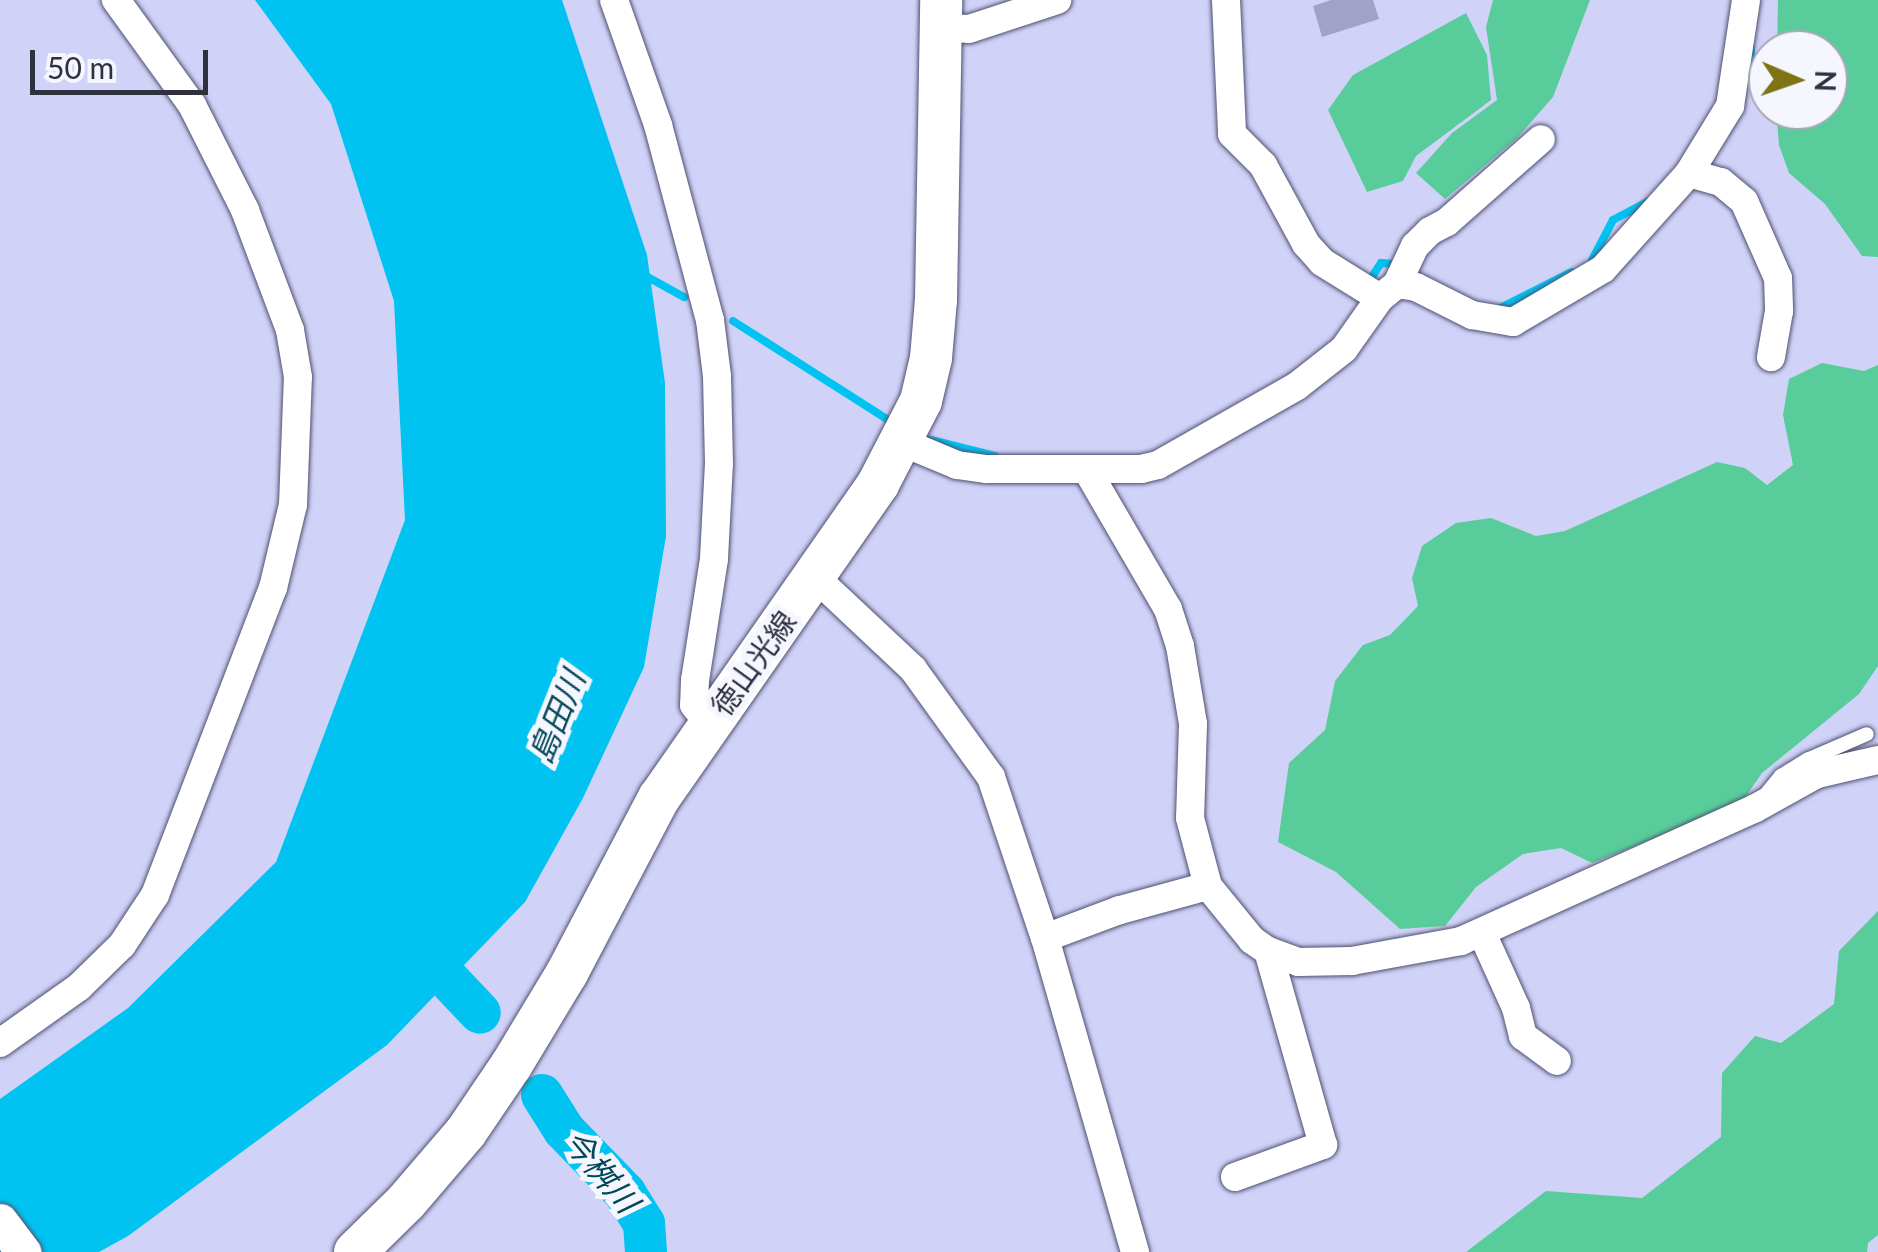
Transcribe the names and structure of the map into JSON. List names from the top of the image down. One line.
{"streets":{"main road":["徳山光線"]},"water":["島田川","今桝川"],"scale_bar":"50 m","north":"right"}
